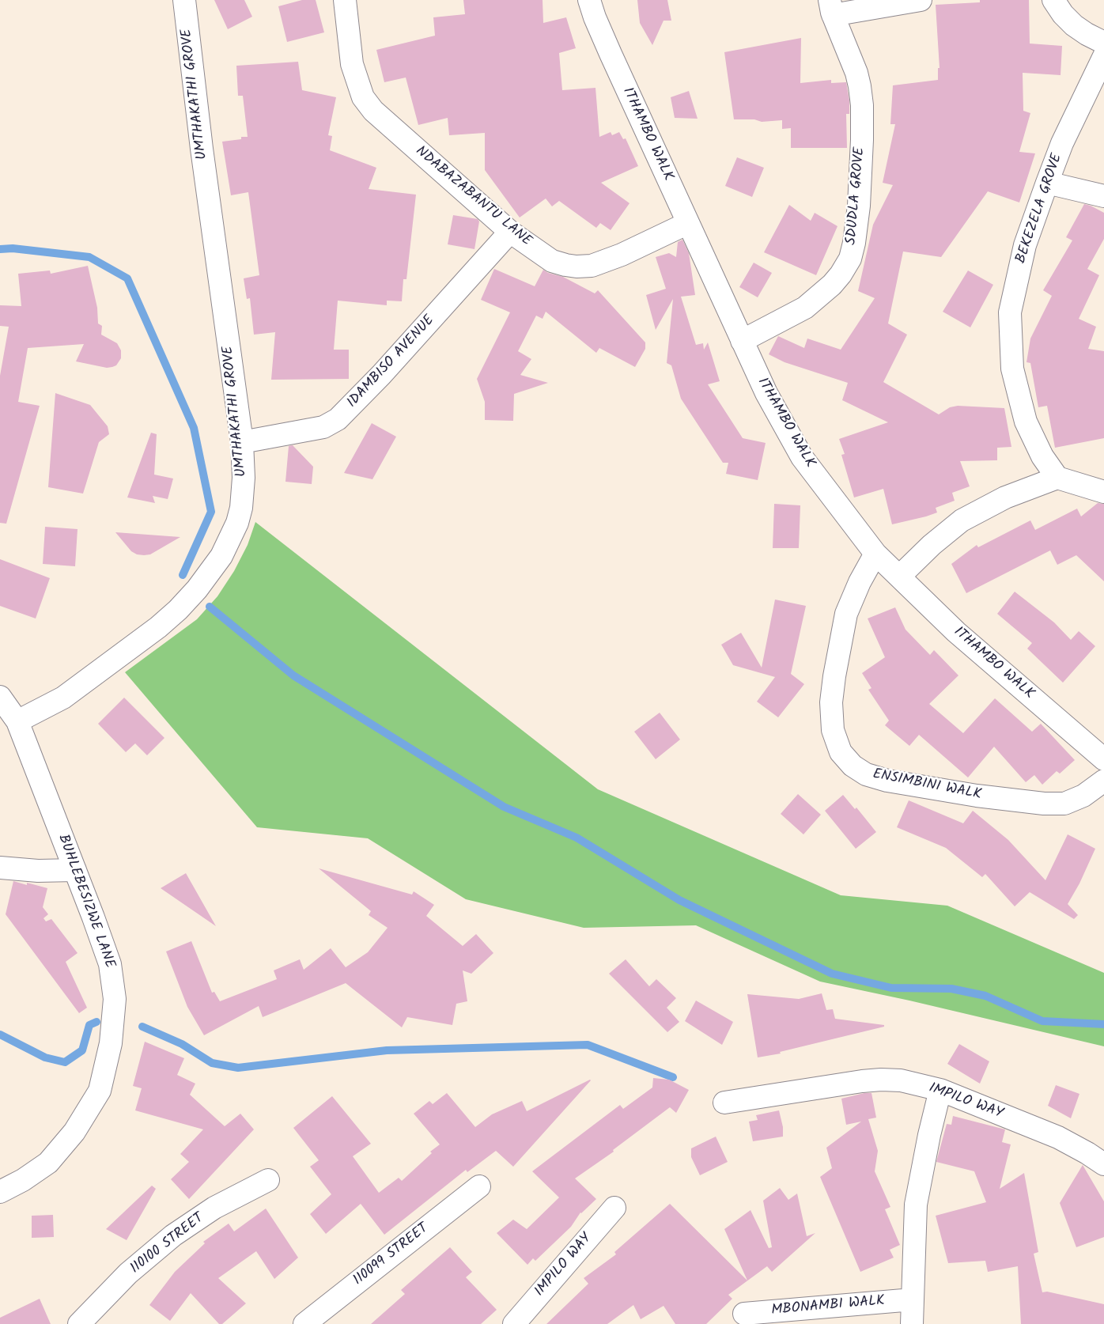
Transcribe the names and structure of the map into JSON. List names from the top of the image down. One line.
{"streets":{"street":["UMTHAKATHI GROVE","ITHAMBO WALK","SDUDLA GROVE","NDABAZABANTU LANE","BEKEZELA GROVE","IDAMBISO AVENUE","ENSIMBINI WALK","BUHLEBESIZWE LANE","IMPILO WAY","110100 STREET","110099 STREET","MBONAMBI WALK"]},"crossings":[["UMTHAKATHI GROVE","IDAMBISO AVENUE"],["UMTHAKATHI GROVE","BUHLEBESIZWE LANE"],["ITHAMBO WALK","SDUDLA GROVE"],["ITHAMBO WALK","NDABAZABANTU LANE"],["ITHAMBO WALK","ENSIMBINI WALK"],["NDABAZABANTU LANE","IDAMBISO AVENUE"]]}
